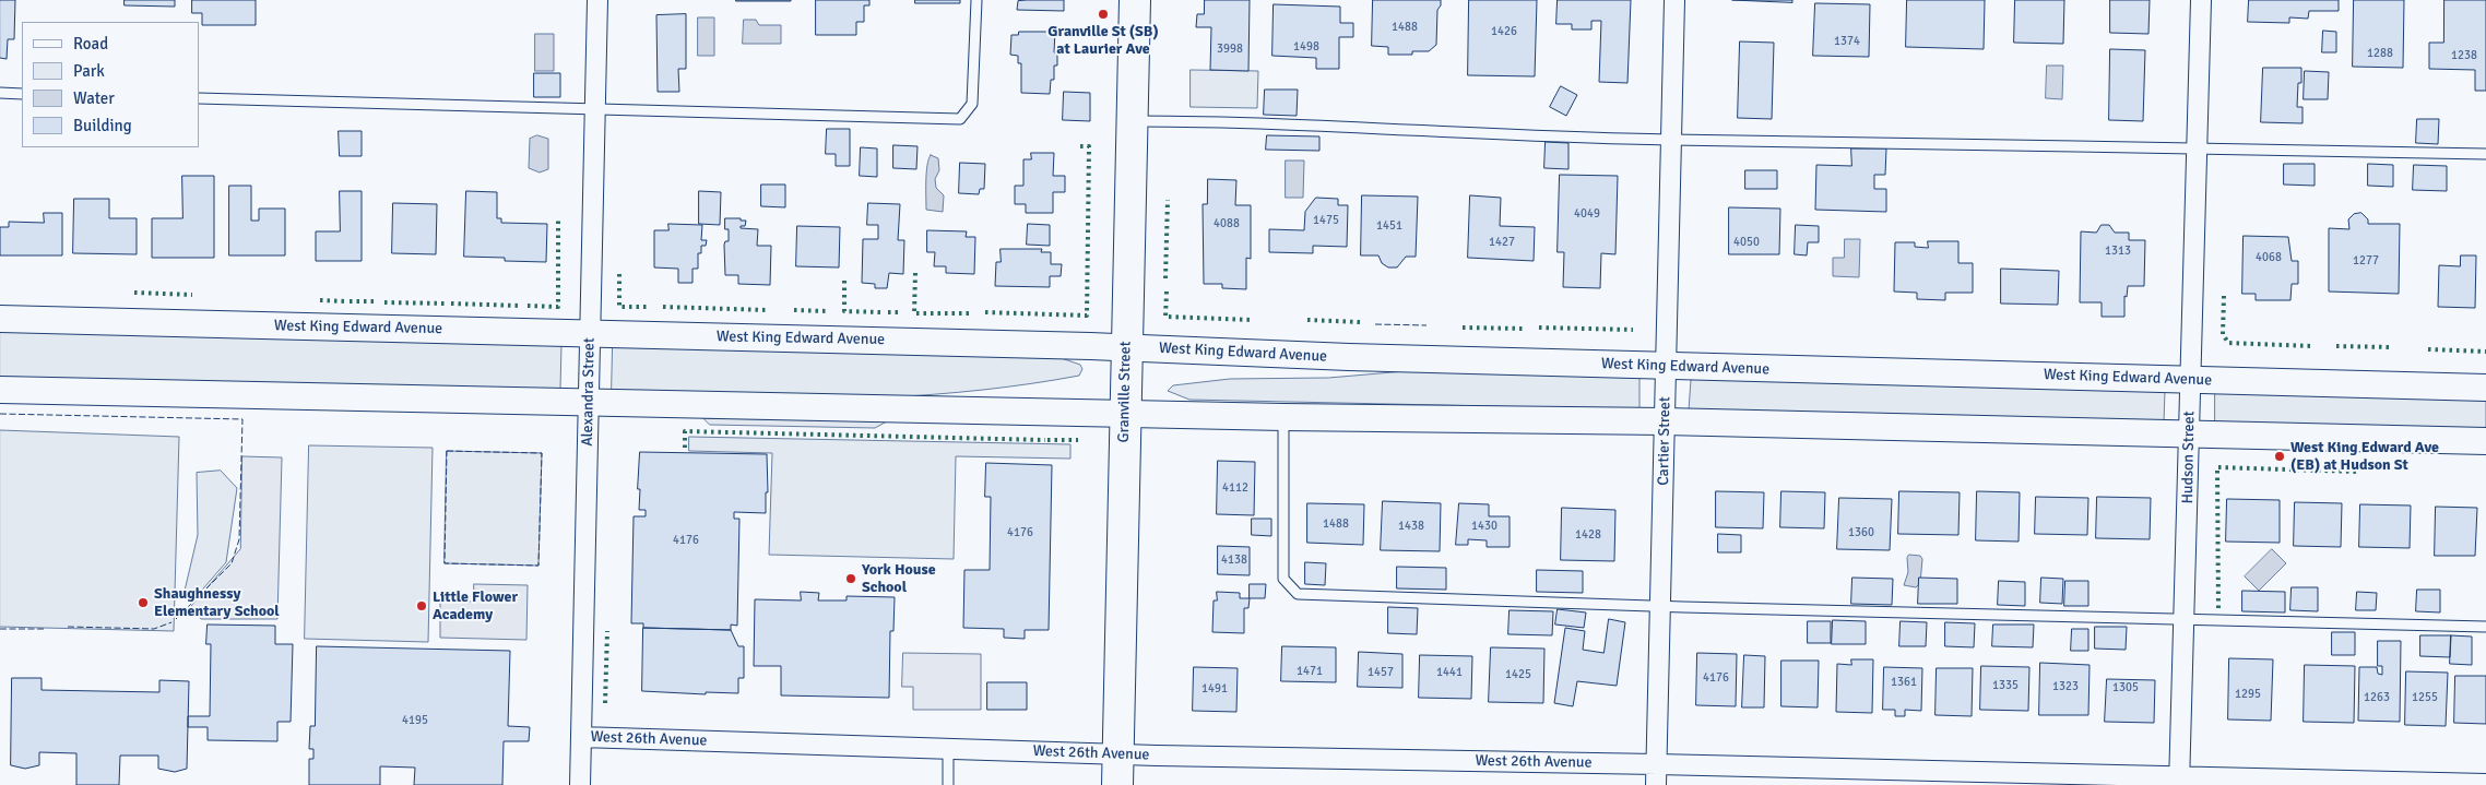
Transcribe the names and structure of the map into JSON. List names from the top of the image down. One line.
{"streets":{"highway":["Granville Street"],"main road":["West King Edward Avenue"],"street":["Alexandra Street","Cartier Street","Hudson Street","West 26th Avenue"]},"crossings":[["West King Edward Avenue","Alexandra Street"],["West King Edward Avenue","Granville Street"],["West King Edward Avenue","Cartier Street"],["West King Edward Avenue","Hudson Street"],["Alexandra Street","West 26th Avenue"],["Granville Street","West 26th Avenue"],["Cartier Street","West 26th Avenue"],["Hudson Street","West 26th Avenue"]],"places":["Granville St (SB) at Laurier Ave","West King Edward Ave (EB) at Hudson St","York House School","Shaughnessy Elementary School","Little Flower Academy"],"house_numbers":["1488","1426","1374","1498","3998","1288","1238","4049","1475","4088","1451","1427","4050","1313","4068","1277","4112","1488","1438","1430","4176","1360","1428","4176","4138","1471","1457","1441","1425","4176","1361","1335","1323","1305","1491","1295","1263","1255","4195"],"legend":["Road","Park","Water","Building"]}
